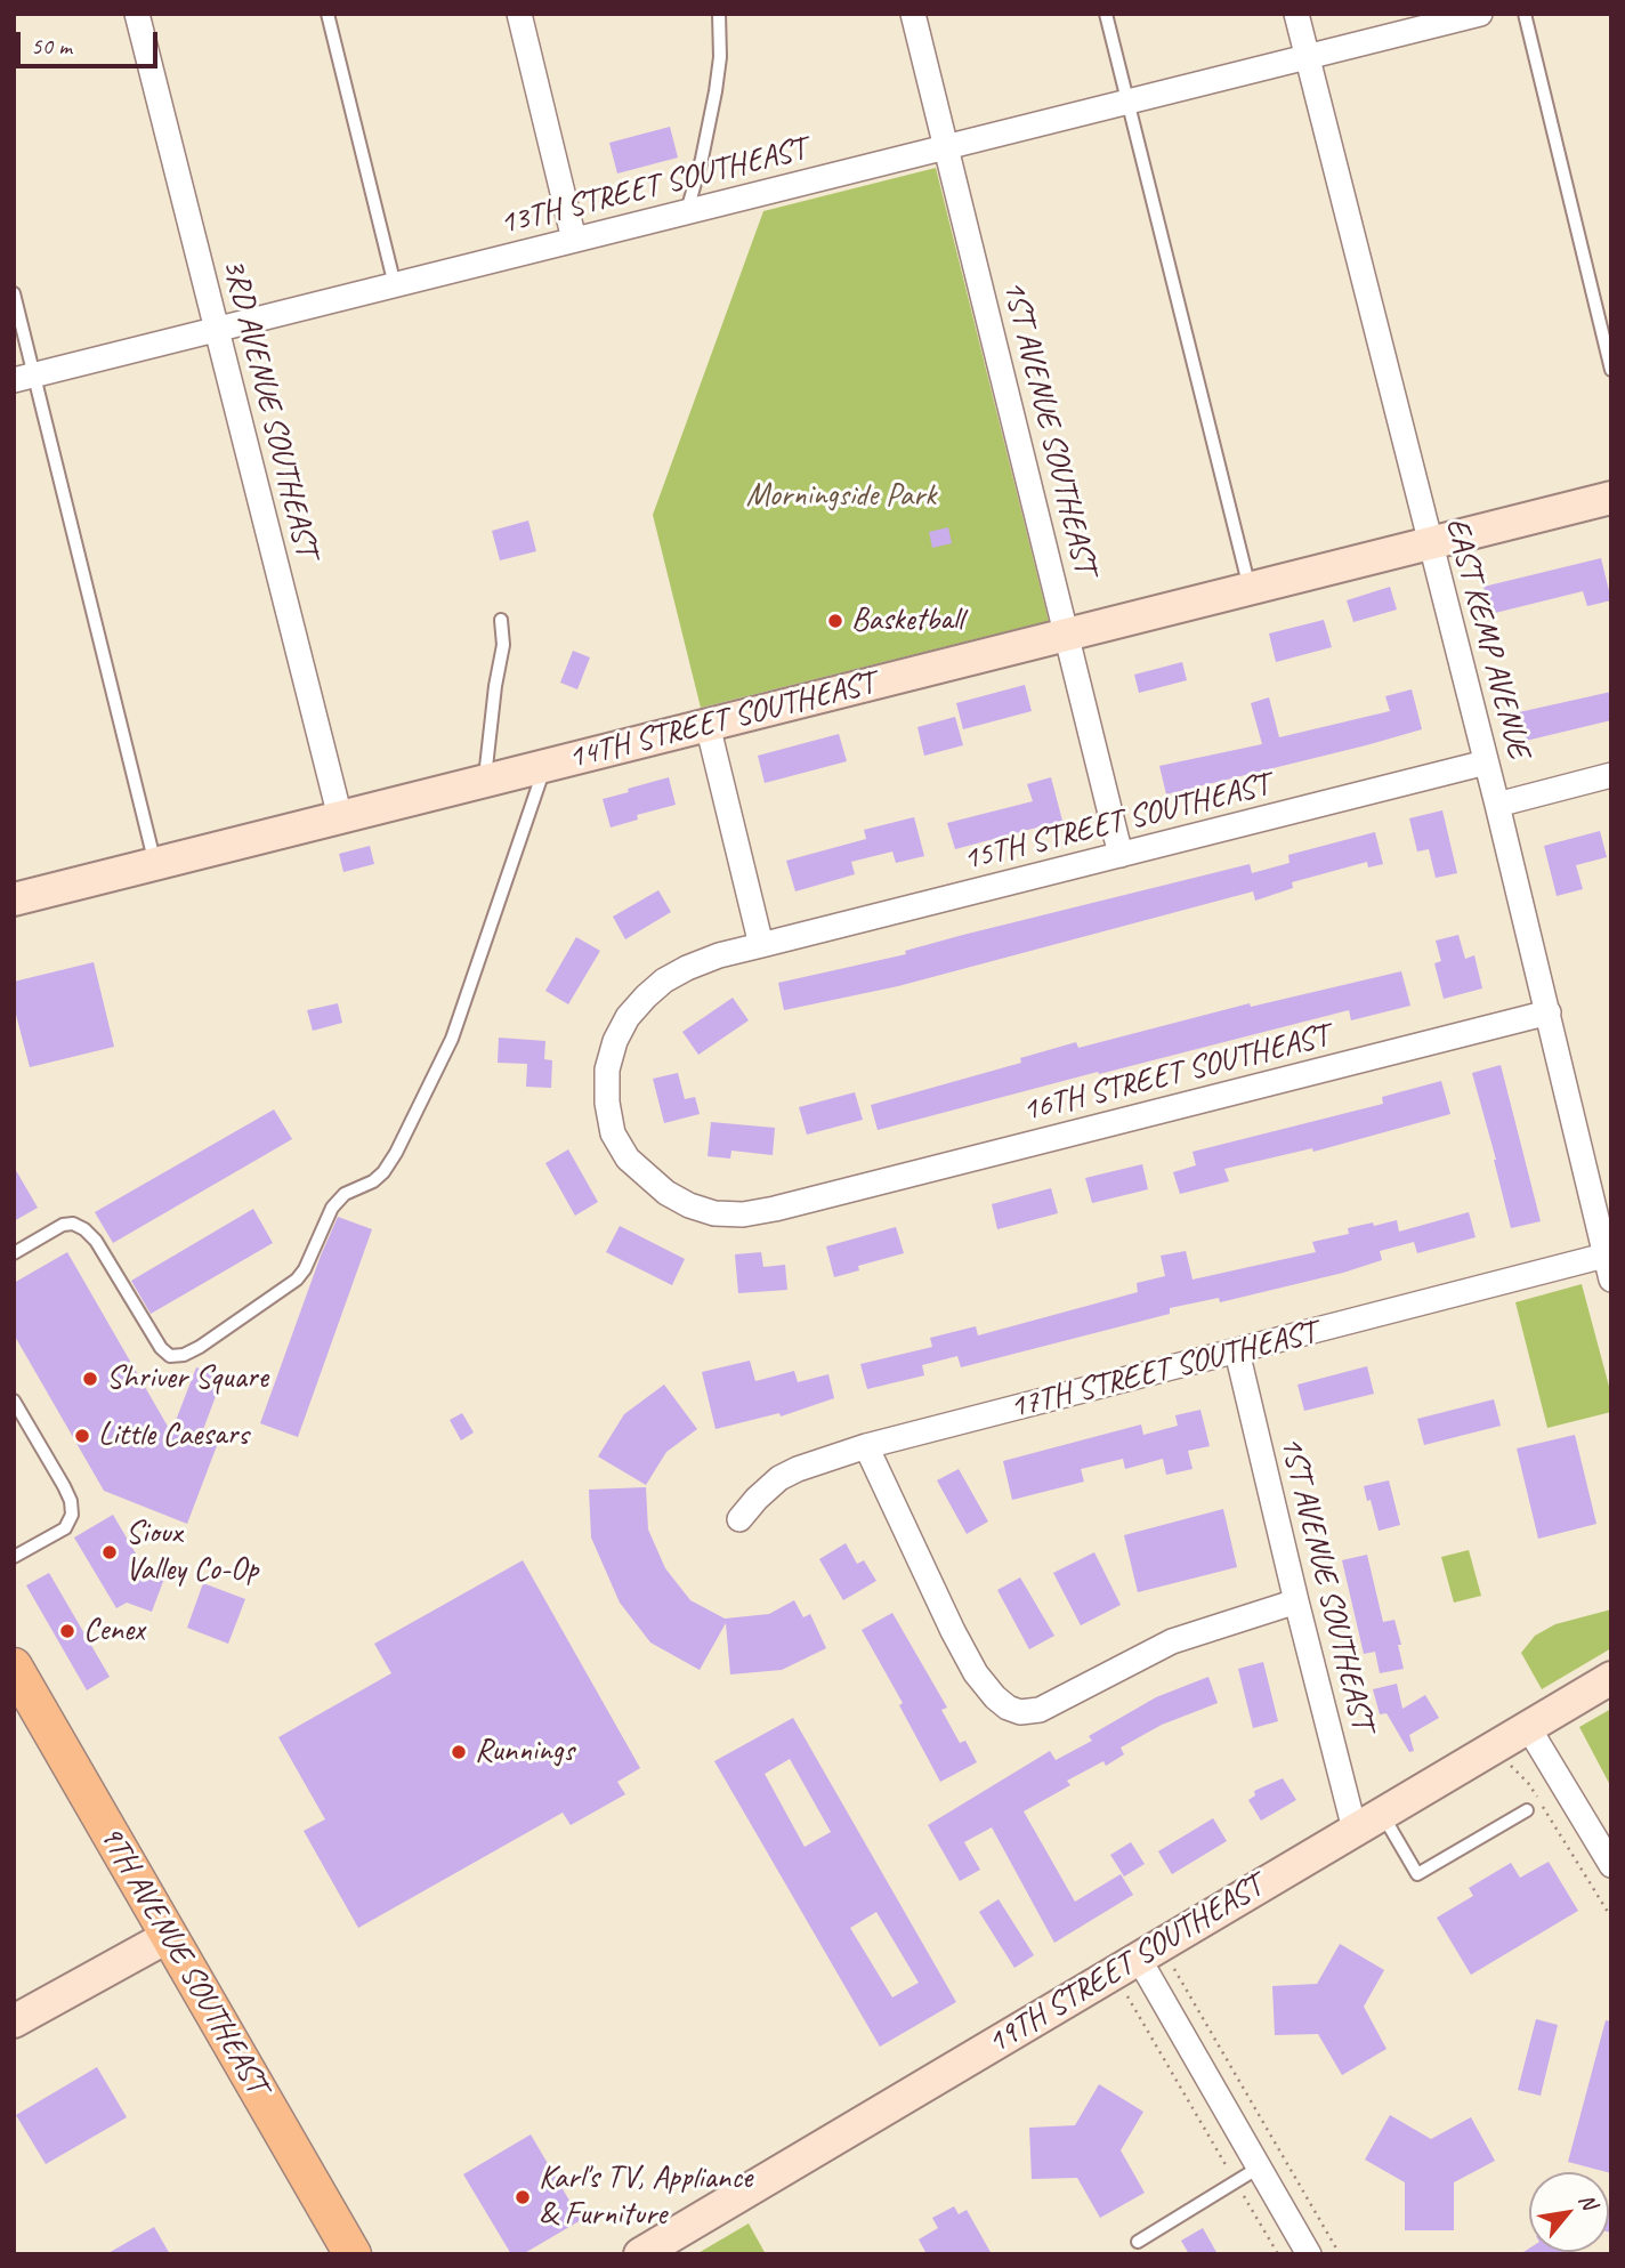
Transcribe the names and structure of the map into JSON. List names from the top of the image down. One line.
{"streets":{"main road":["9TH AVENUE SOUTHEAST"],"street":["13TH STREET SOUTHEAST","3RD AVENUE SOUTHEAST","1ST AVENUE SOUTHEAST","EAST KEMP AVENUE","14TH STREET SOUTHEAST","15TH STREET SOUTHEAST","16TH STREET SOUTHEAST","17TH STREET SOUTHEAST","19TH STREET SOUTHEAST"]},"crossings":[["13TH STREET SOUTHEAST","3RD AVENUE SOUTHEAST"],["13TH STREET SOUTHEAST","1ST AVENUE SOUTHEAST"],["13TH STREET SOUTHEAST","EAST KEMP AVENUE"],["3RD AVENUE SOUTHEAST","14TH STREET SOUTHEAST"],["1ST AVENUE SOUTHEAST","14TH STREET SOUTHEAST"],["1ST AVENUE SOUTHEAST","15TH STREET SOUTHEAST"],["1ST AVENUE SOUTHEAST","17TH STREET SOUTHEAST"],["1ST AVENUE SOUTHEAST","19TH STREET SOUTHEAST"],["EAST KEMP AVENUE","14TH STREET SOUTHEAST"],["EAST KEMP AVENUE","15TH STREET SOUTHEAST"],["EAST KEMP AVENUE","16TH STREET SOUTHEAST"],["EAST KEMP AVENUE","17TH STREET SOUTHEAST"],["15TH STREET SOUTHEAST","16TH STREET SOUTHEAST"]],"parks":["Morningside Park"],"places":["Basketball","Shriver Square","Little Caesars","Sioux Valley Co-Op","Cenex","Runnings","Karl's TV, Appliance & Furniture"],"scale_bar":"50 m","north":"top right"}
